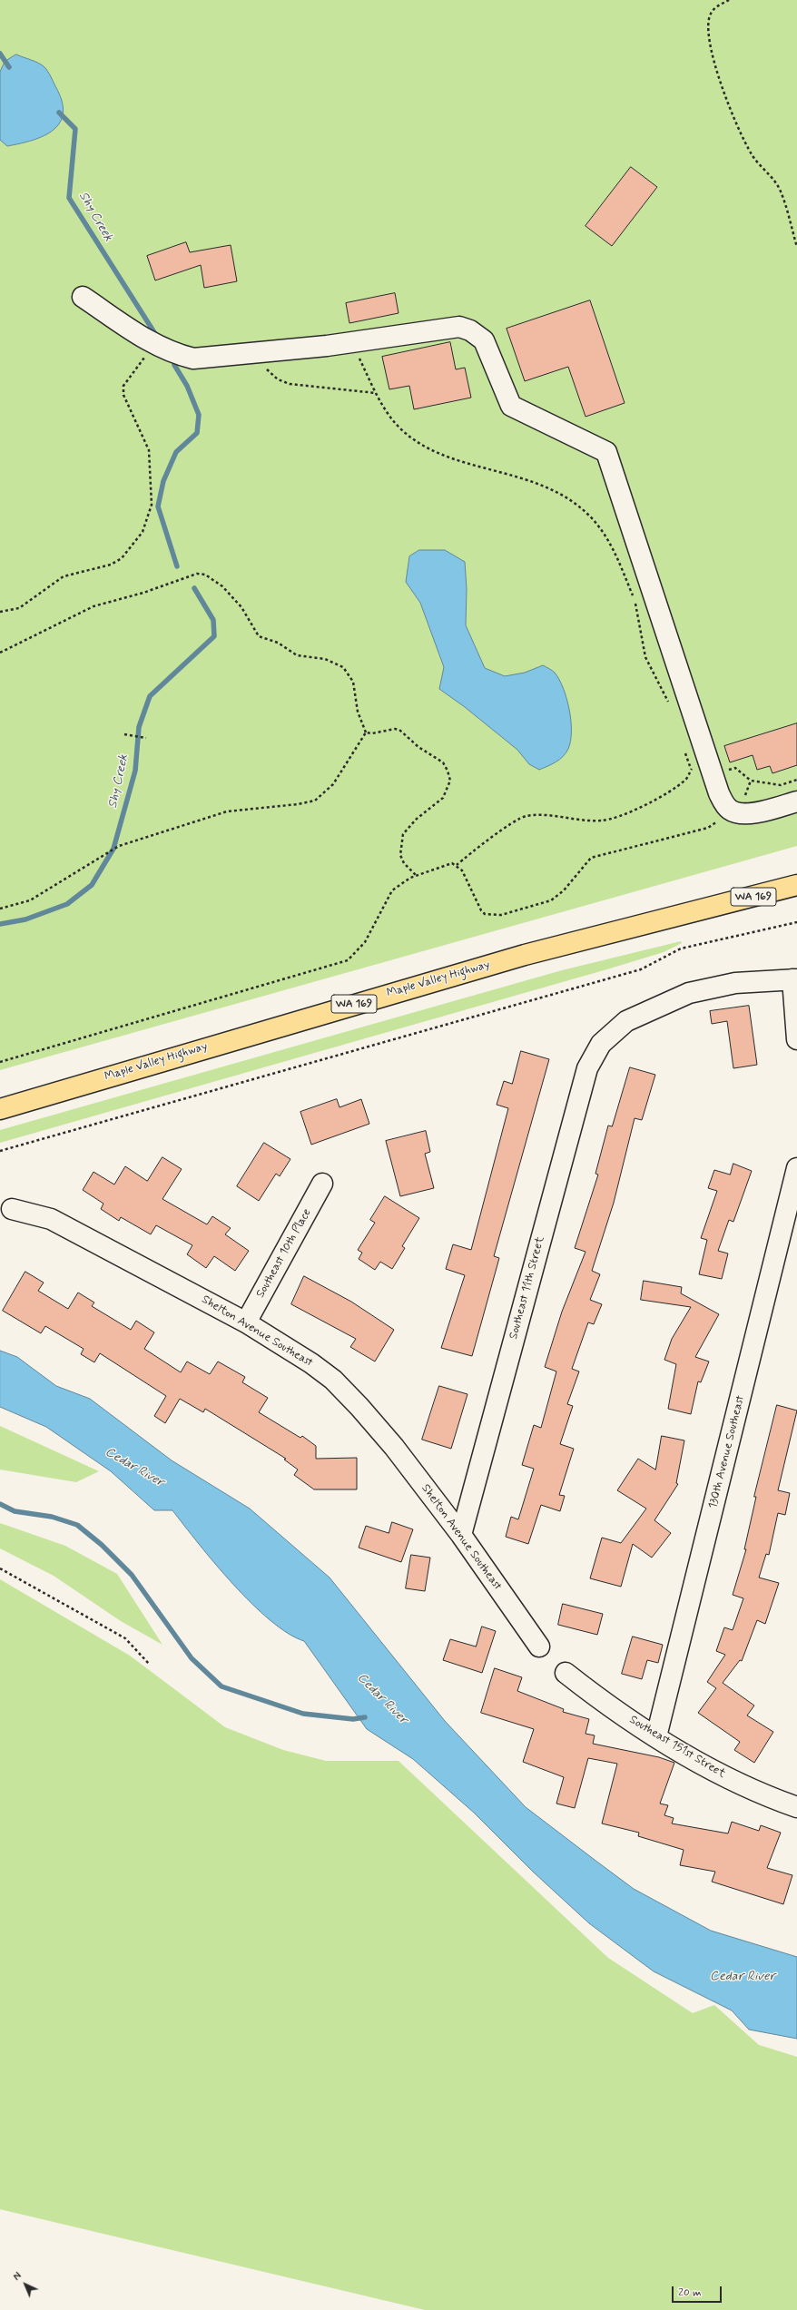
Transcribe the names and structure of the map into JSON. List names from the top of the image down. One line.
{"streets":{"main road":["WA 169","Maple Valley Highway"],"street":["Southeast 10th Place","Southeast 11th Street","Shelton Avenue Southeast","130th Avenue Southeast","Southeast 151st Street"]},"crossings":[["Southeast 10th Place","Shelton Avenue Southeast"],["Southeast 11th Street","Shelton Avenue Southeast"],["130th Avenue Southeast","Southeast 151st Street"]],"water":["Shy Creek","Cedar River"],"scale_bar":"20 m","north":"top left"}
